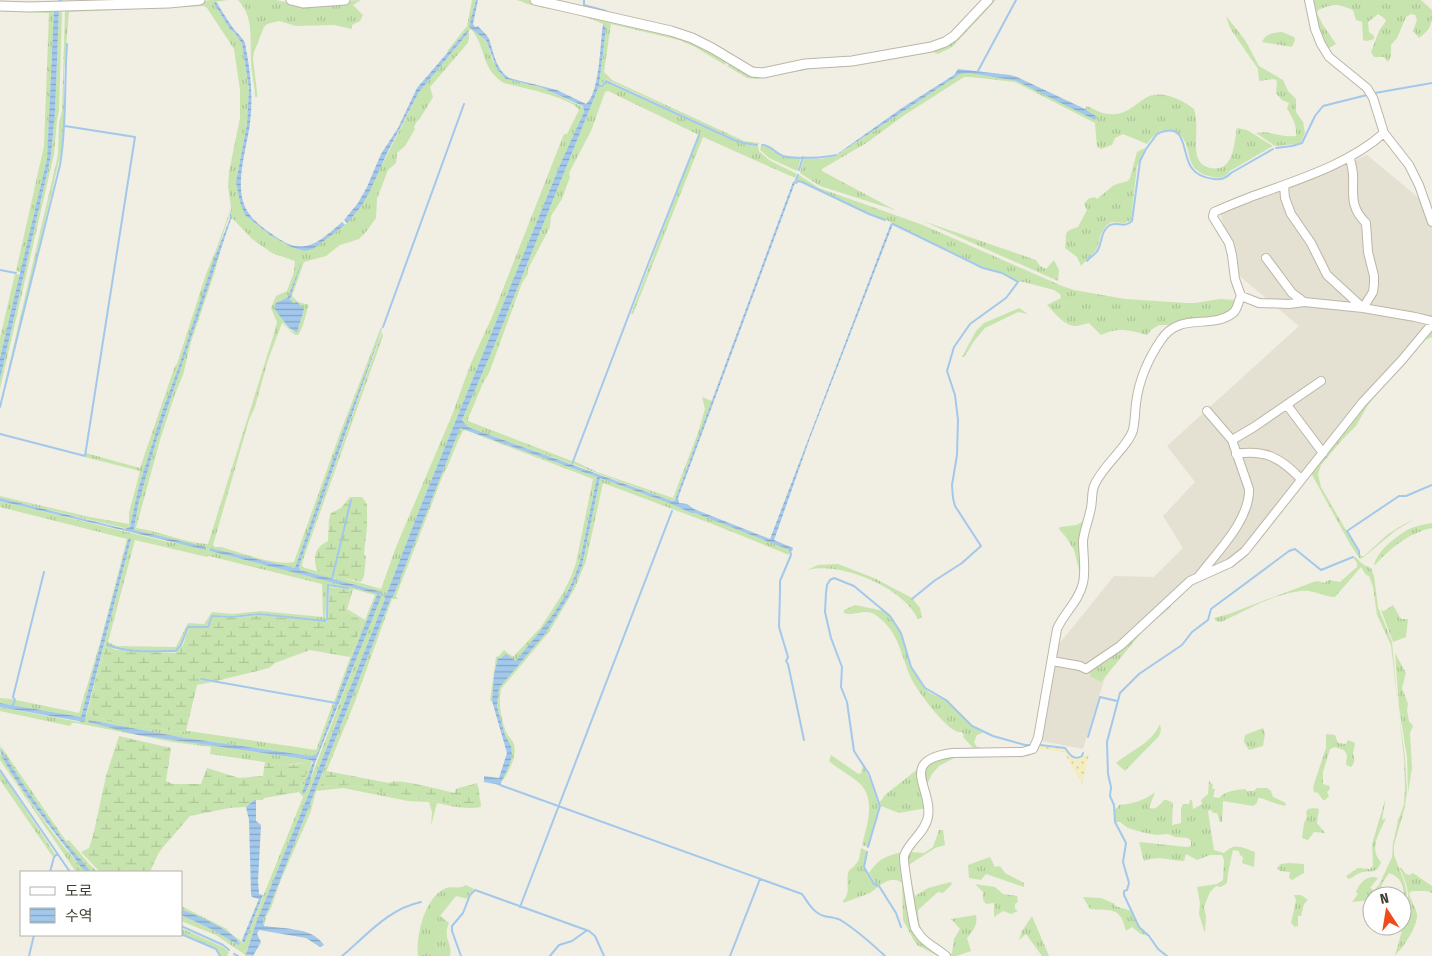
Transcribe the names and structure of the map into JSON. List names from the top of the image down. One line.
{"legend":["도로","수역"],"north":"top"}
